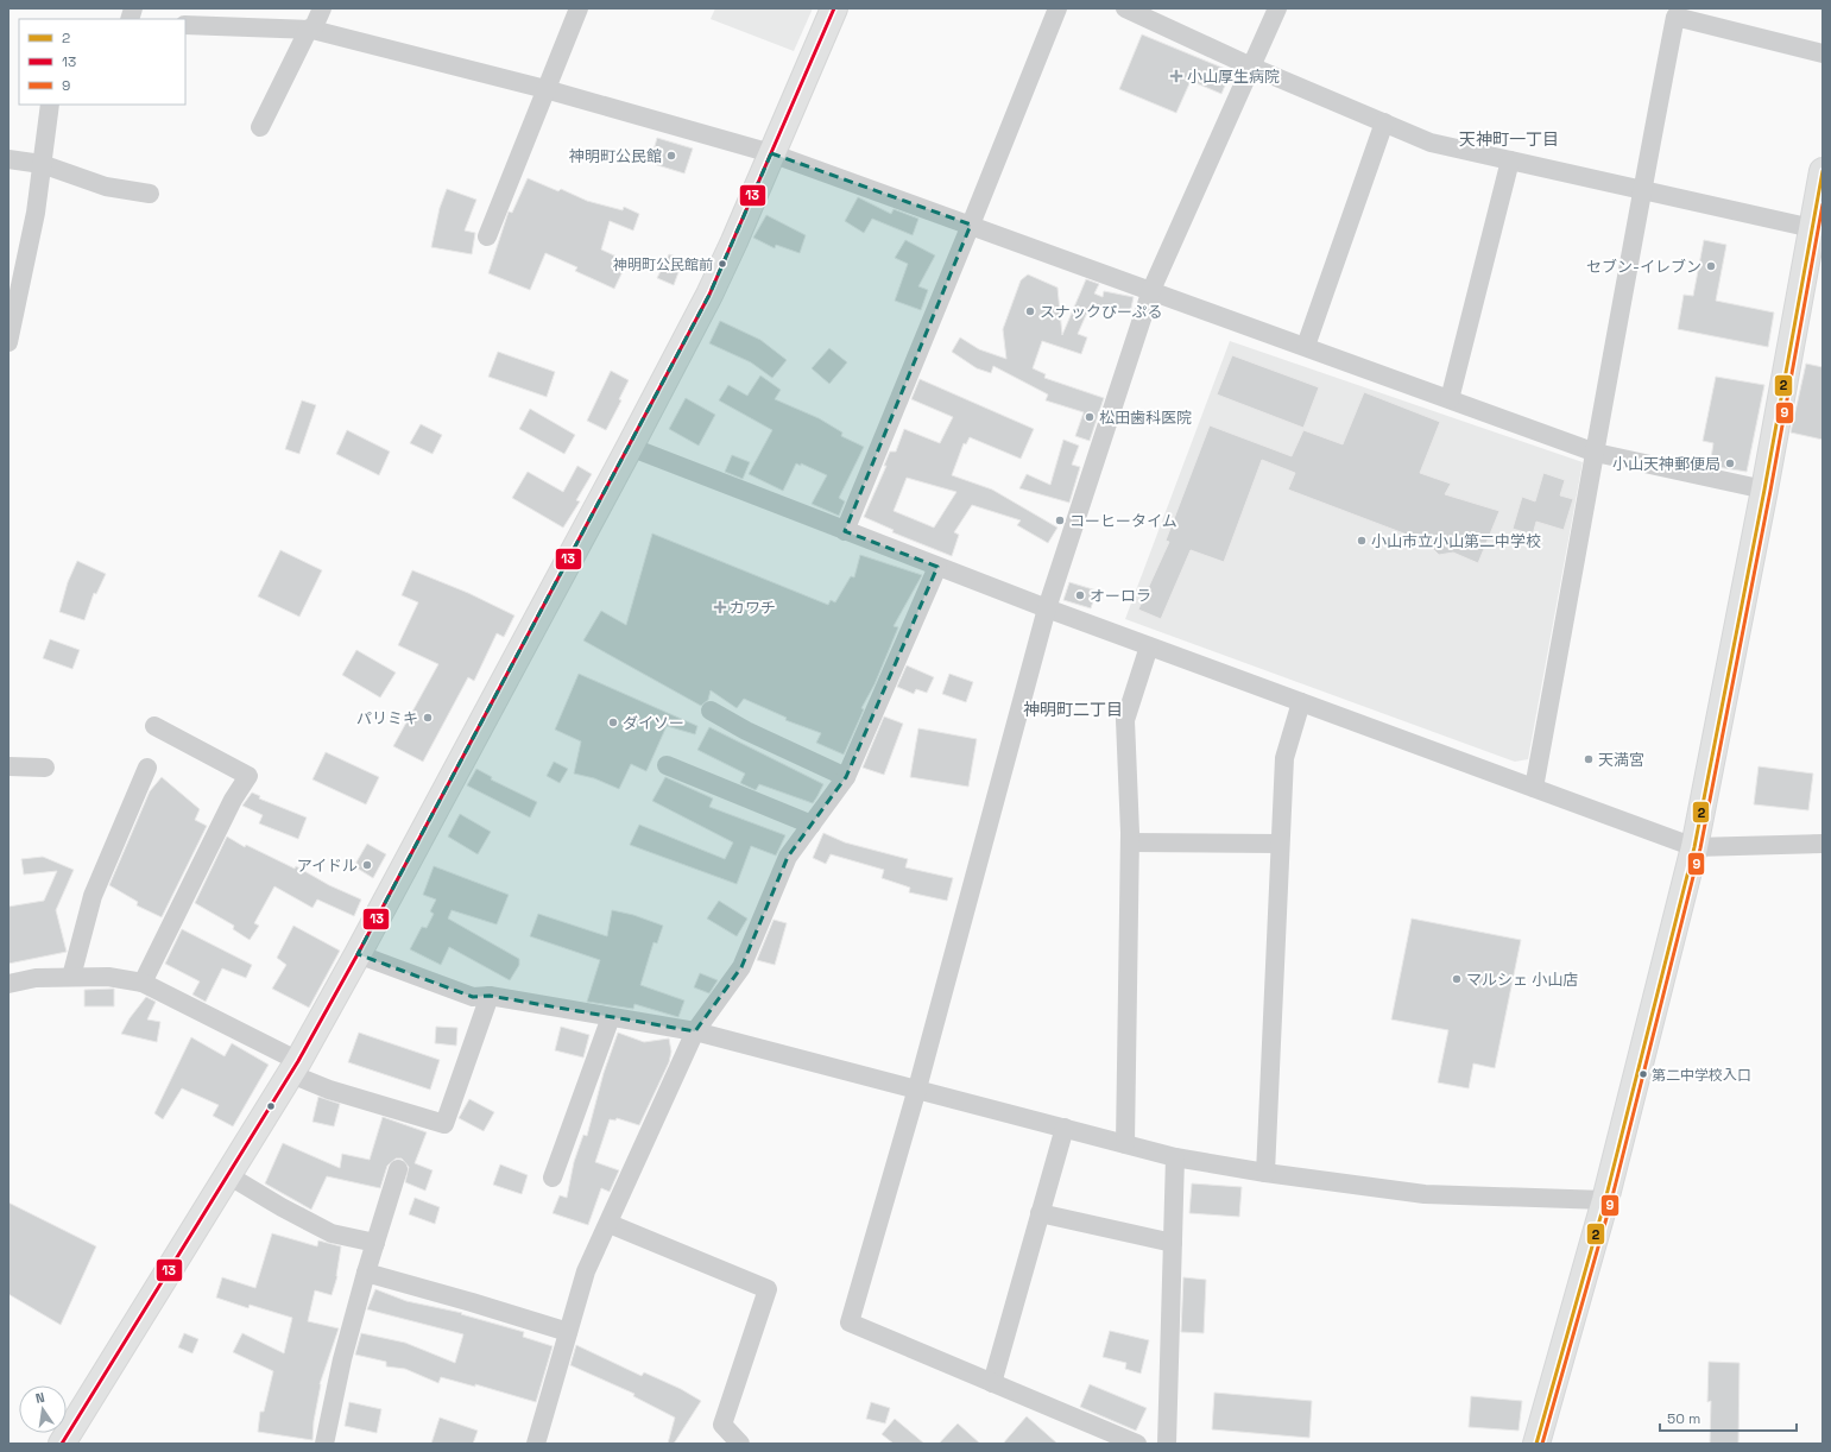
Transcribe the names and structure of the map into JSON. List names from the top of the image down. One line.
{"districts":["天神町一丁目","神明町二丁目"],"places":{"health":["小山厚生病院","カワチ"],"other":["神明町公民館","神明町公民館前","セブン-イレブン","スナックぴーぷる","松田歯科医院","小山天神郵便局","コーヒータイム","小山市立小山第二中学校","オーロラ","パリミキ","ダイソー","天満宮","アイドル","マルシェ 小山店","第二中学校入口"]},"lines":["transit line 13","transit line 2","transit line 9"],"legend":["2","13","9"],"scale_bar":"50 m","north":"top"}
